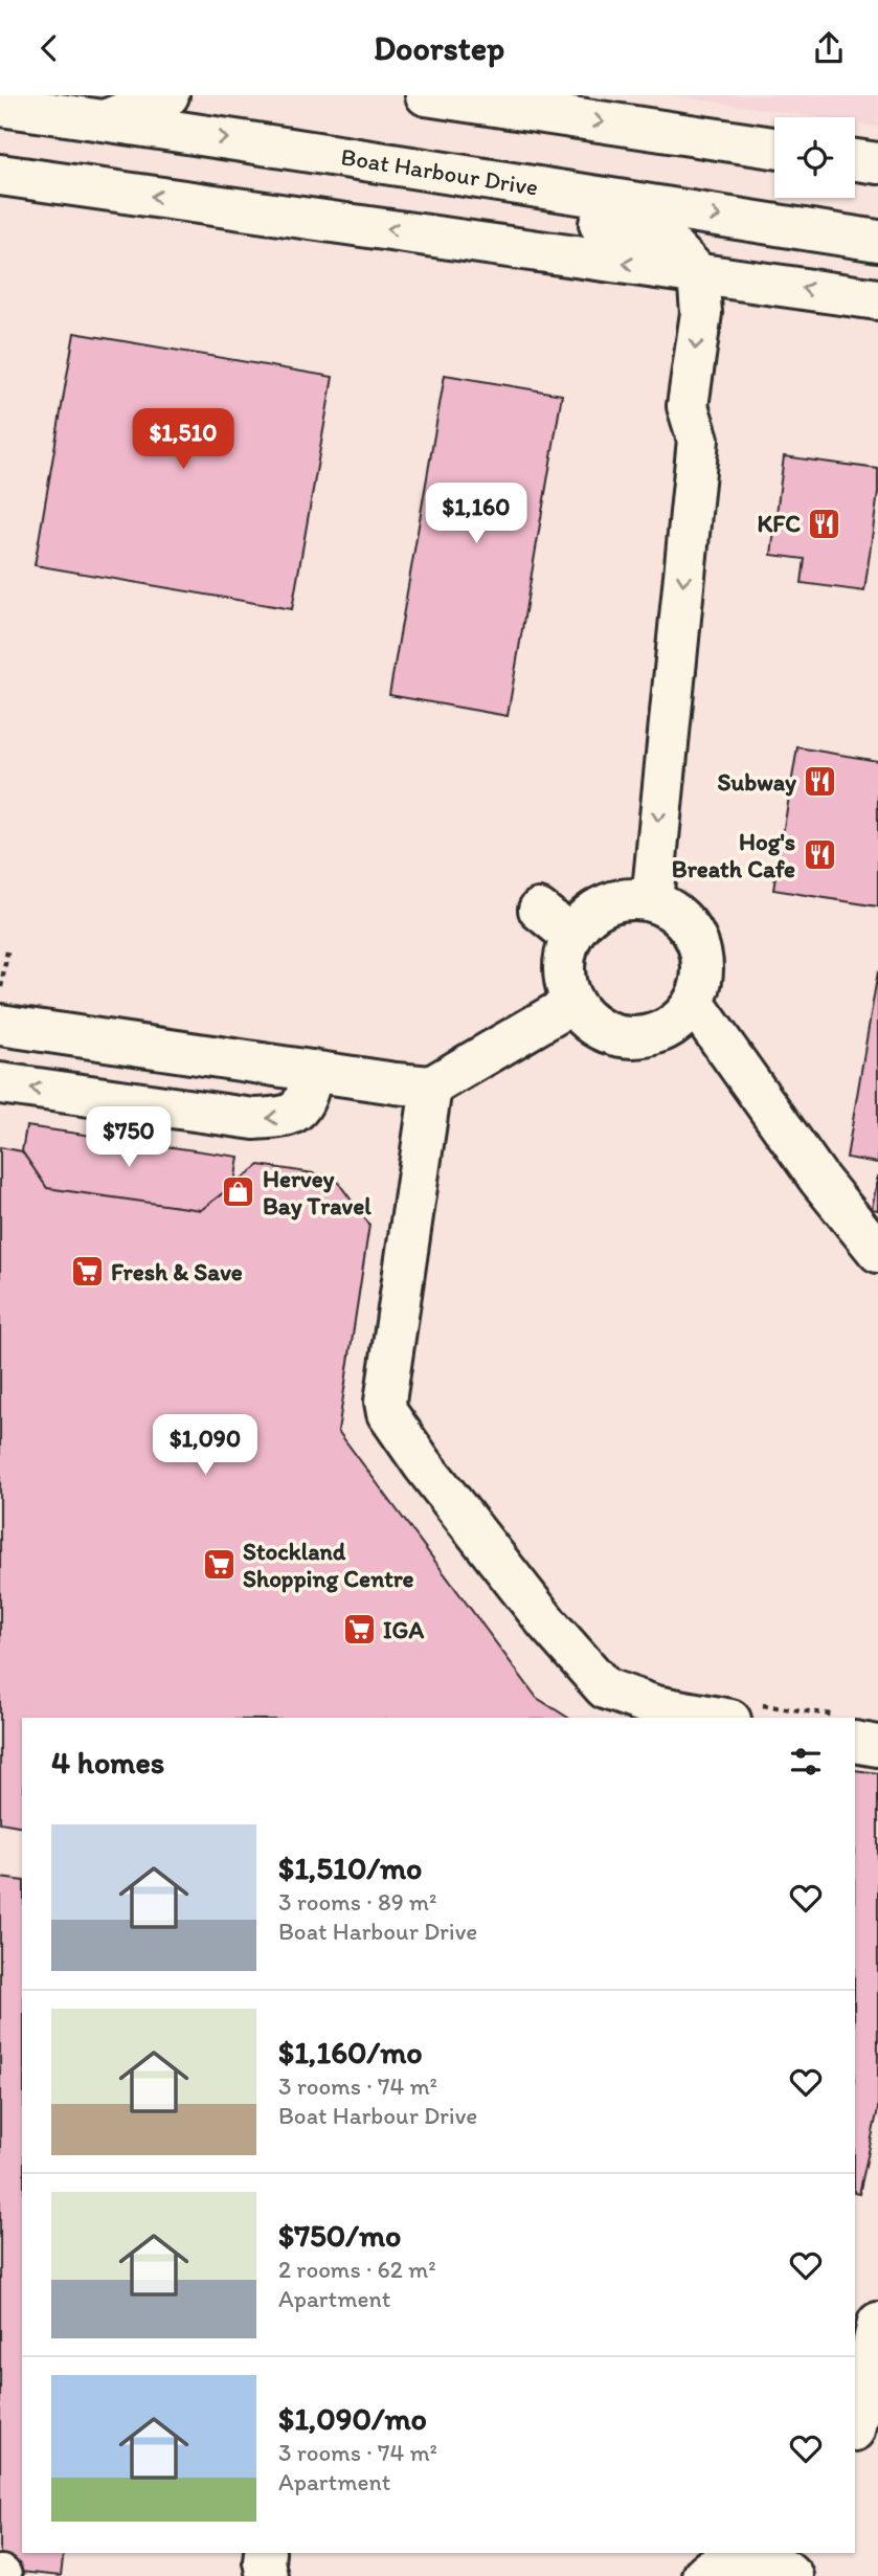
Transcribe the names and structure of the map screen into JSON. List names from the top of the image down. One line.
{"streets":{"main road":["Boat Harbour Drive"]},"places":{"restaurant":["KFC","Subway","Hog's Breath Cafe"],"shop":["Hervey Bay Travel"],"supermarket":["Fresh & Save","Stockland Shopping Centre","IGA"]},"page":{"header":"Doorstep","price":["$1,510","$1,160","$750","$1,090"],"heading":"4 homes","list":[{"name":"$1,510/mo","note":"3 rooms · 89 m² · Boat Harbour Drive"},{"name":"$1,160/mo","note":"3 rooms · 74 m² · Boat Harbour Drive"},{"name":"$750/mo","note":"2 rooms · 62 m² · Apartment"},{"name":"$1,090/mo","note":"3 rooms · 74 m² · Apartment"}]}}
